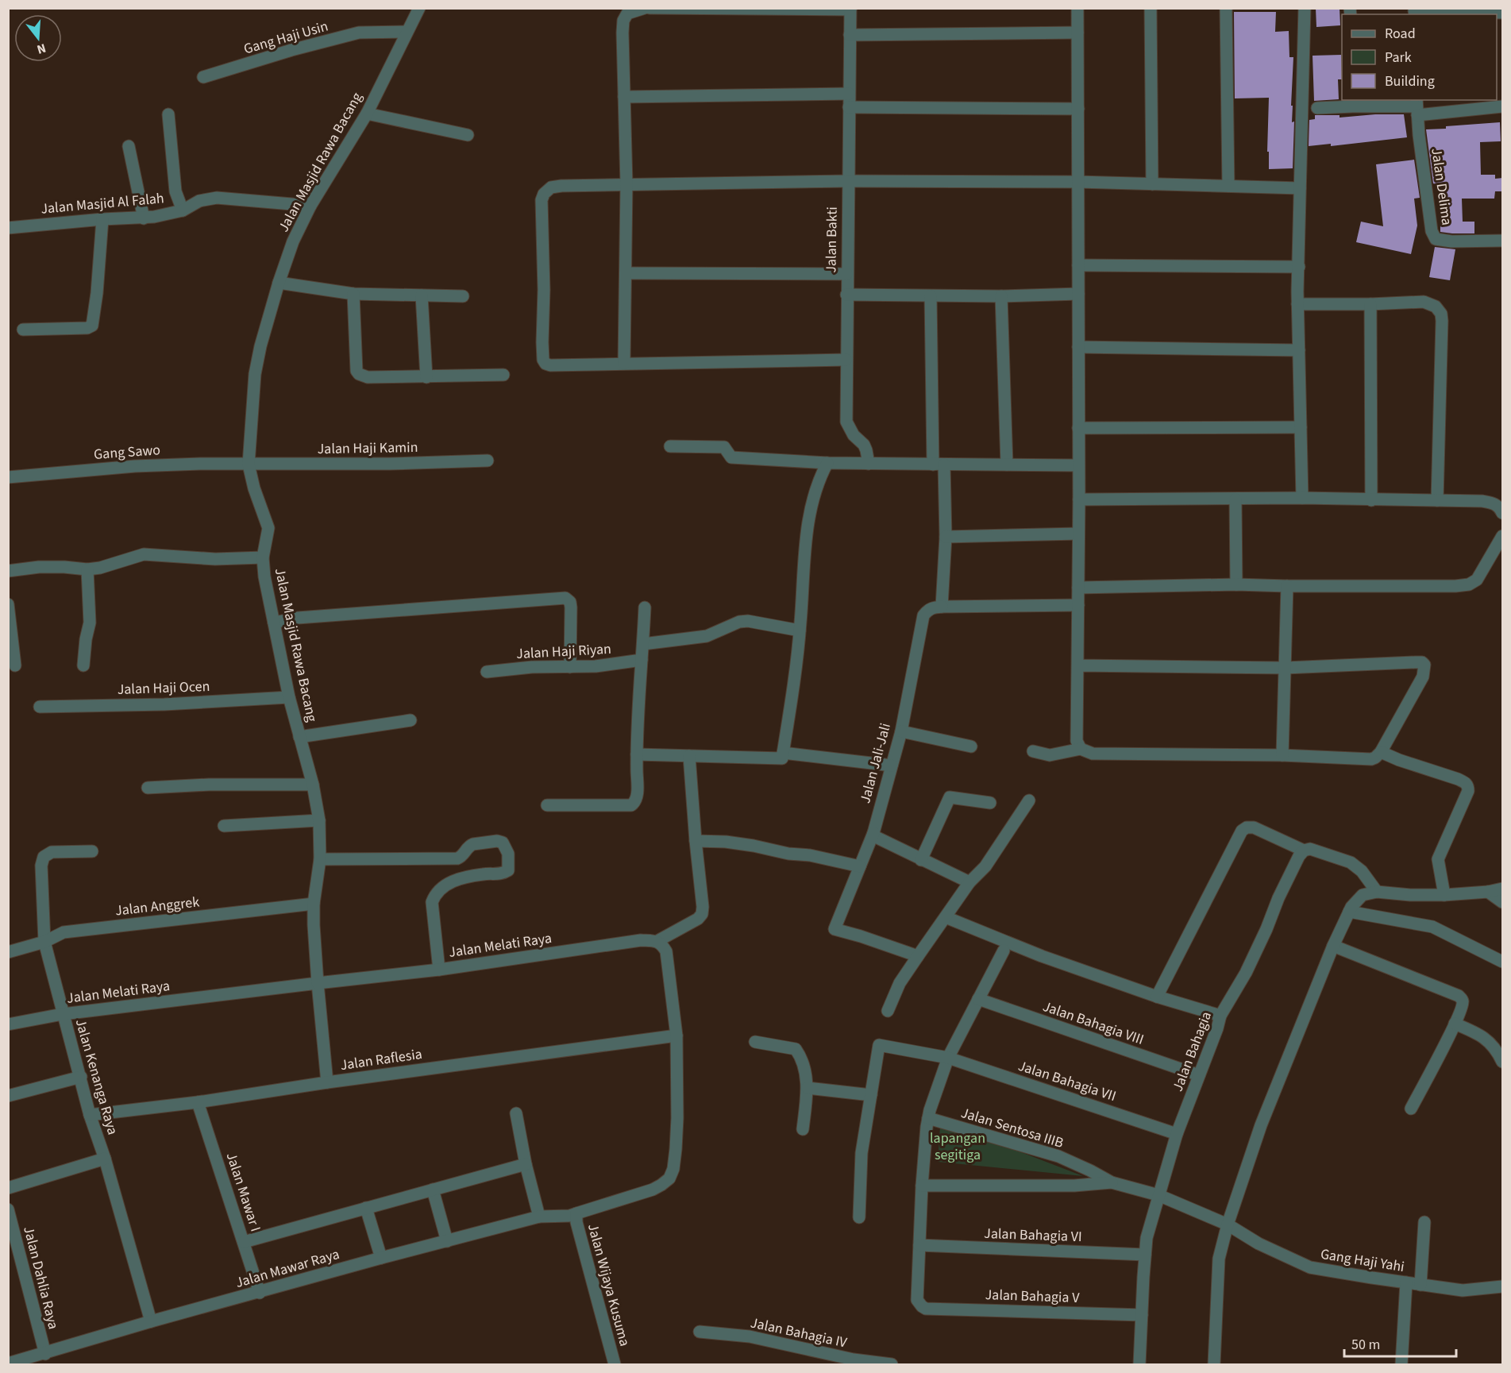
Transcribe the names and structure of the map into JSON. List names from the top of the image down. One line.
{"streets":{"street":["Gang Haji Usin","Jalan Masjid Rawa Bacang","Jalan Delima","Jalan Masjid Al Falah","Jalan Bakti","Jalan Haji Kamin","Gang Sawo","Jalan Haji Riyan","Jalan Haji Ocen","Jalan Jali-Jali","Jalan Anggrek","Jalan Melati Raya","Jalan Bahagia VIII","Jalan Bahagia","Jalan Raflesia","Jalan Kenanga Raya","Jalan Bahagia VII","Jalan Sentosa IIIB","Jalan Mawar I","Jalan Bahagia VI","Gang Haji Yahi","Jalan Mawar Raya","Jalan Dahlia Raya","Jalan Wijaya Kusuma","Jalan Bahagia V","Jalan Bahagia IV"]},"crossings":[["Gang Haji Usin","Jalan Masjid Rawa Bacang"],["Jalan Masjid Rawa Bacang","Jalan Masjid Al Falah"],["Jalan Masjid Rawa Bacang","Jalan Haji Kamin"],["Jalan Masjid Rawa Bacang","Gang Sawo"],["Jalan Masjid Rawa Bacang","Jalan Haji Ocen"],["Jalan Masjid Rawa Bacang","Jalan Anggrek"],["Jalan Masjid Rawa Bacang","Jalan Melati Raya"],["Jalan Masjid Rawa Bacang","Jalan Raflesia"],["Jalan Haji Kamin","Gang Sawo"],["Jalan Anggrek","Jalan Kenanga Raya"],["Jalan Melati Raya","Jalan Kenanga Raya"],["Jalan Bahagia VIII","Jalan Bahagia"],["Jalan Bahagia","Jalan Bahagia VII"],["Jalan Bahagia","Jalan Bahagia VI"],["Jalan Bahagia","Gang Haji Yahi"],["Jalan Bahagia","Jalan Bahagia V"],["Jalan Raflesia","Jalan Kenanga Raya"],["Jalan Raflesia","Jalan Mawar I"],["Jalan Kenanga Raya","Jalan Mawar Raya"],["Jalan Sentosa IIIB","Gang Haji Yahi"],["Jalan Mawar I","Jalan Mawar Raya"],["Jalan Bahagia VI","Jalan Bahagia V"],["Jalan Mawar Raya","Jalan Dahlia Raya"],["Jalan Mawar Raya","Jalan Wijaya Kusuma"]],"parks":["lapangan segitiga"],"legend":["Road","Park","Building"],"scale_bar":"50 m","north":"bottom"}
